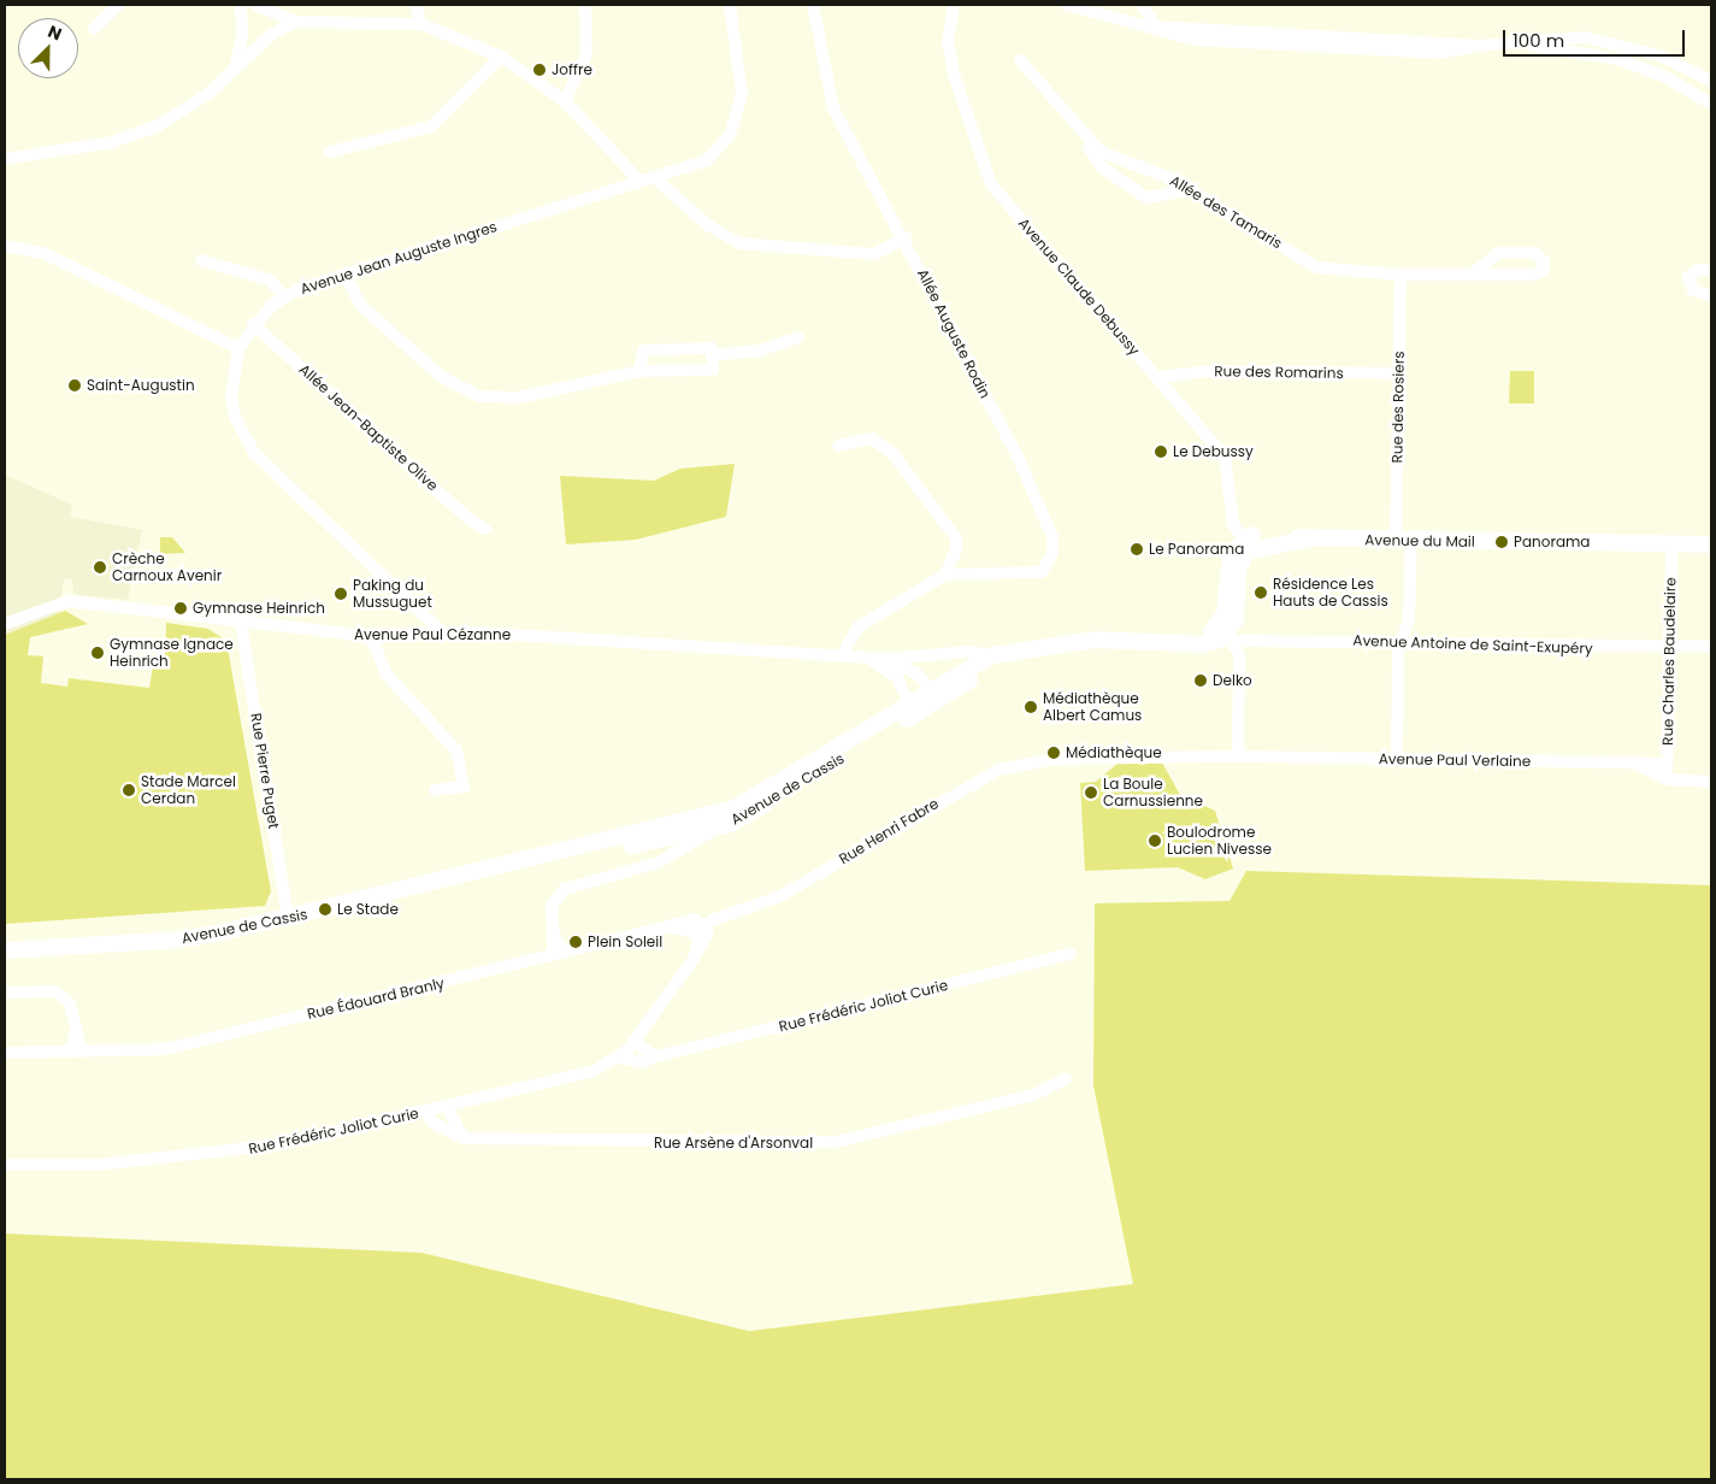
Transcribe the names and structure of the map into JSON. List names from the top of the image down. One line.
{"streets":{"main road":["Avenue du Mail","Avenue de Cassis"],"street":["Allée des Tamaris","Avenue Jean Auguste Ingres","Avenue Claude Debussy","Allée Auguste Rodin","Rue des Romarins","Rue des Rosiers","Allée Jean-Baptiste Olive","Avenue Paul Cézanne","Avenue Antoine de Saint-Exupéry","Rue Charles Baudelaire","Avenue Paul Verlaine","Rue Pierre Puget","Rue Henri Fabre","Rue Édouard Branly","Rue Frédéric Joliot Curie","Rue Arsène d'Arsonval"]},"crossings":[["Allée des Tamaris","Rue des Rosiers"],["Avenue Jean Auguste Ingres","Allée Jean-Baptiste Olive"],["Avenue Jean Auguste Ingres","Avenue Paul Cézanne"],["Avenue Claude Debussy","Rue des Romarins"],["Avenue Claude Debussy","Avenue du Mail"],["Rue des Romarins","Rue des Rosiers"],["Rue des Rosiers","Avenue du Mail"],["Rue des Rosiers","Avenue Antoine de Saint-Exupéry"],["Rue des Rosiers","Avenue Paul Verlaine"],["Avenue du Mail","Rue Charles Baudelaire"],["Avenue Paul Cézanne","Rue Pierre Puget"],["Avenue Paul Cézanne","Avenue de Cassis"],["Avenue Antoine de Saint-Exupéry","Rue Charles Baudelaire"],["Avenue Antoine de Saint-Exupéry","Avenue de Cassis"],["Rue Charles Baudelaire","Avenue Paul Verlaine"],["Avenue Paul Verlaine","Rue Henri Fabre"],["Rue Pierre Puget","Avenue de Cassis"],["Rue Henri Fabre","Rue Édouard Branly"],["Rue Frédéric Joliot Curie","Rue Arsène d'Arsonval"]],"places":["Joffre","Saint-Augustin","Le Debussy","Panorama","Le Panorama","Crèche Carnoux Avenir","Résidence Les Hauts de Cassis","Paking du Mussuguet","Gymnase Heinrich","Gymnase Ignace Heinrich","Delko","Médiathèque Albert Camus","Médiathèque","Stade Marcel Cerdan","La Boule Carnussienne","Boulodrome Lucien Nivesse","Le Stade","Plein Soleil"],"scale_bar":"100 m","north":"top right"}
